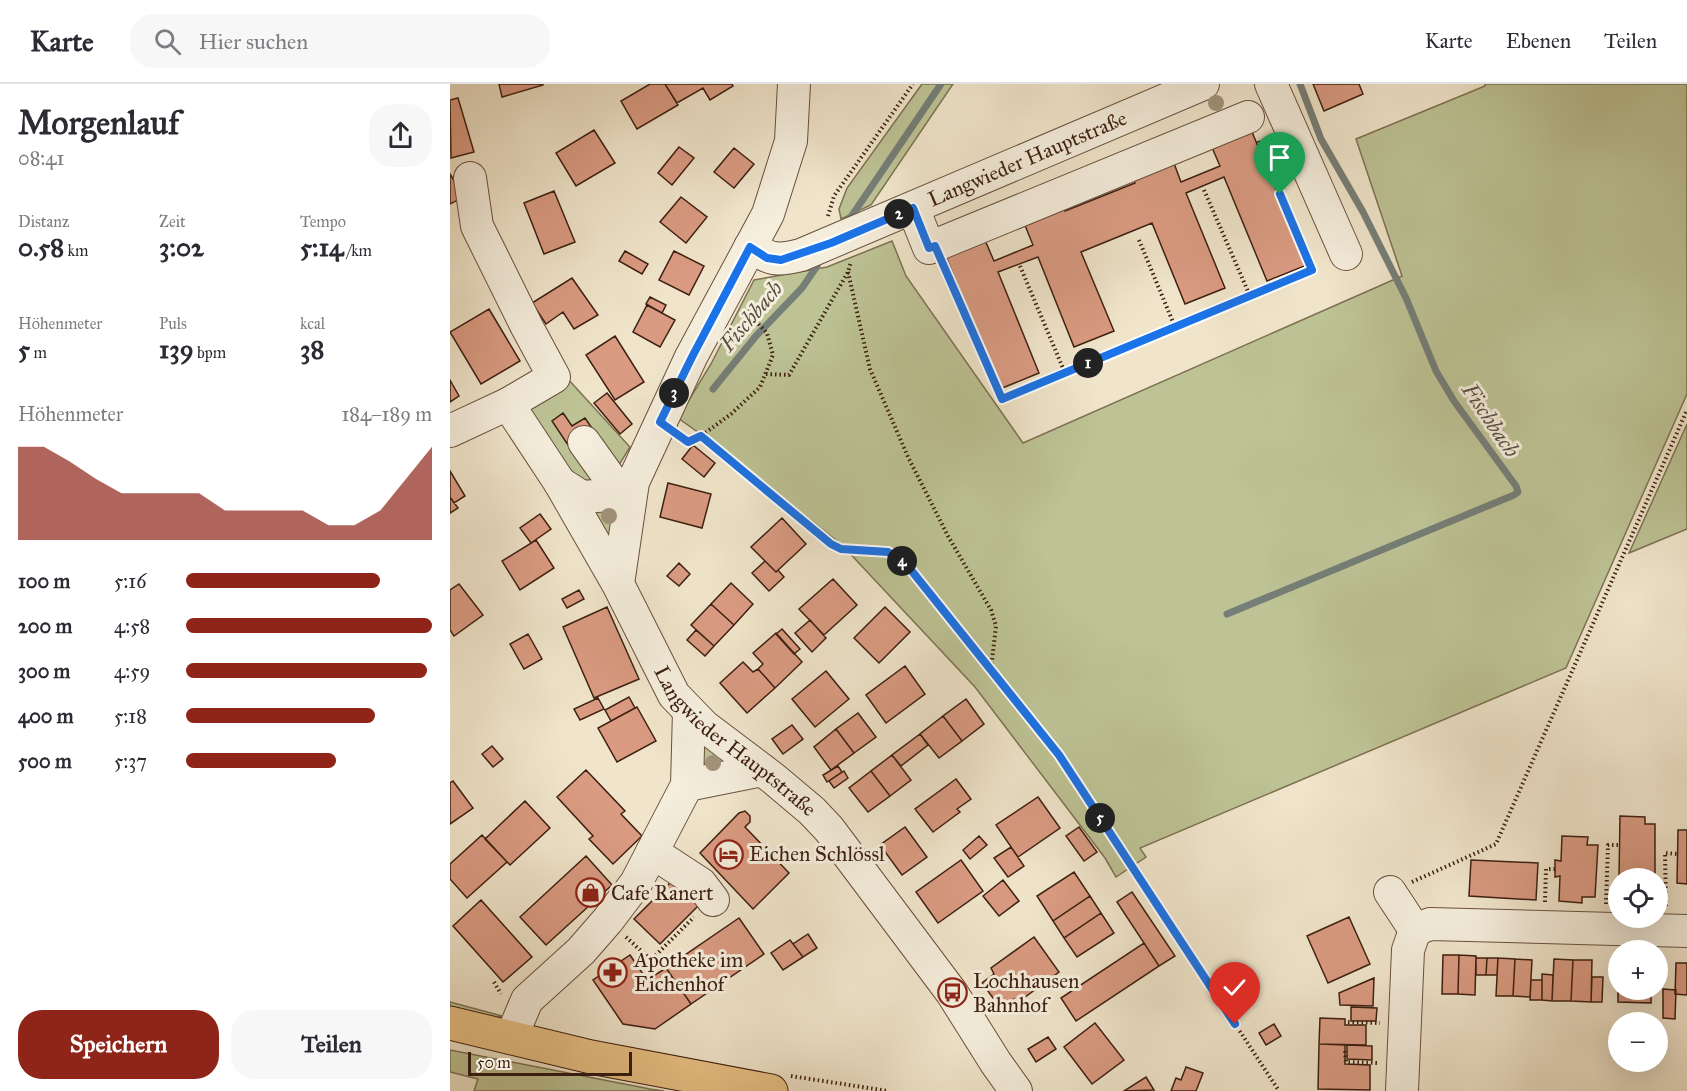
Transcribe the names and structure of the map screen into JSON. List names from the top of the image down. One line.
{"streets":{"street":["Langwieder Hauptstraße"]},"water":["Fischbach"],"places":{"hotel":["Eichen Schlössl"],"shop":["Cafe Ranert"],"pharmacy":["Apotheke im Eichenhof"],"bus stop":["Lochhausen Bahnhof"]},"scale_bar":"50 m","page":{"header":"Karte","search":"Hier suchen","nav":["Karte","Ebenen","Teilen"],"heading":["Morgenlauf","08:41"],"stats":[["Distanz","0.58 km"],["Zeit","3:02"],["Tempo","5:14 /km"],["Höhenmeter","5 m"],["Puls","139 bpm"],["kcal","38"]],"pins":["2","1","3","4","5"],"chart":["Höhenmeter","184–189 m"],"list":[{"name":"100 m","note":"5:16"},{"name":"200 m","note":"4:58"},{"name":"300 m","note":"4:59"},{"name":"400 m","note":"5:18"},{"name":"500 m","note":"5:37"}],"map_buttons":["+","−"],"buttons":["Speichern","Teilen"],"scale":"50 m"}}
